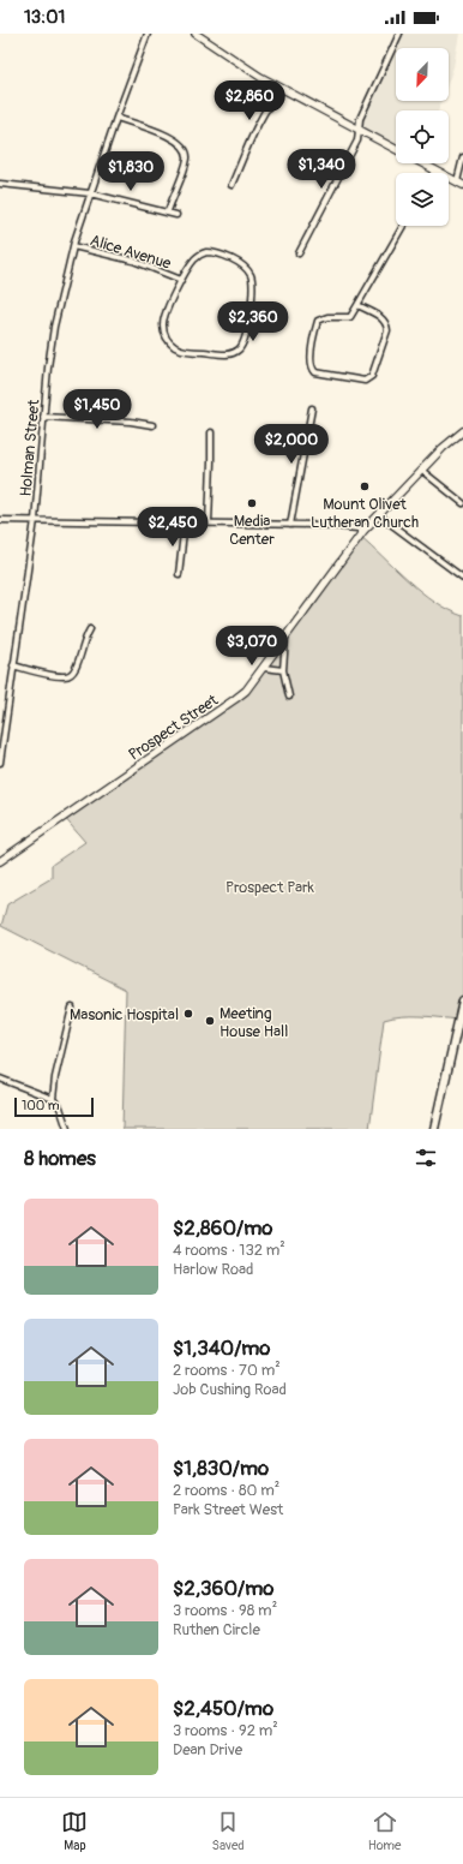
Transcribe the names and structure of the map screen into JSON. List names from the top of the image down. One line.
{"streets":{"street":["Alice Avenue","Holman Street","Prospect Street"]},"crossings":[["Alice Avenue","Holman Street"]],"parks":["Prospect Park"],"places":["Mount Olivet Lutheran Church","Media Center","Masonic Hospital","Meeting House Hall"],"scale_bar":"100 m","north":"bottom left","page":{"status":"13:01","price":["$2,860","$1,340","$1,830","$2,360","$1,450","$2,000","$2,450","$3,070"],"scale":"100 m","heading":"8 homes","list":[{"name":"$2,860/mo","note":"4 rooms · 132 m² · Harlow Road"},{"name":"$1,340/mo","note":"2 rooms · 70 m² · Job Cushing Road"},{"name":"$1,830/mo","note":"2 rooms · 80 m² · Park Street West"},{"name":"$2,360/mo","note":"3 rooms · 98 m² · Ruthen Circle"},{"name":"$2,450/mo","note":"3 rooms · 92 m² · Dean Drive"}],"tabs":["Map","Saved","Home"]}}
